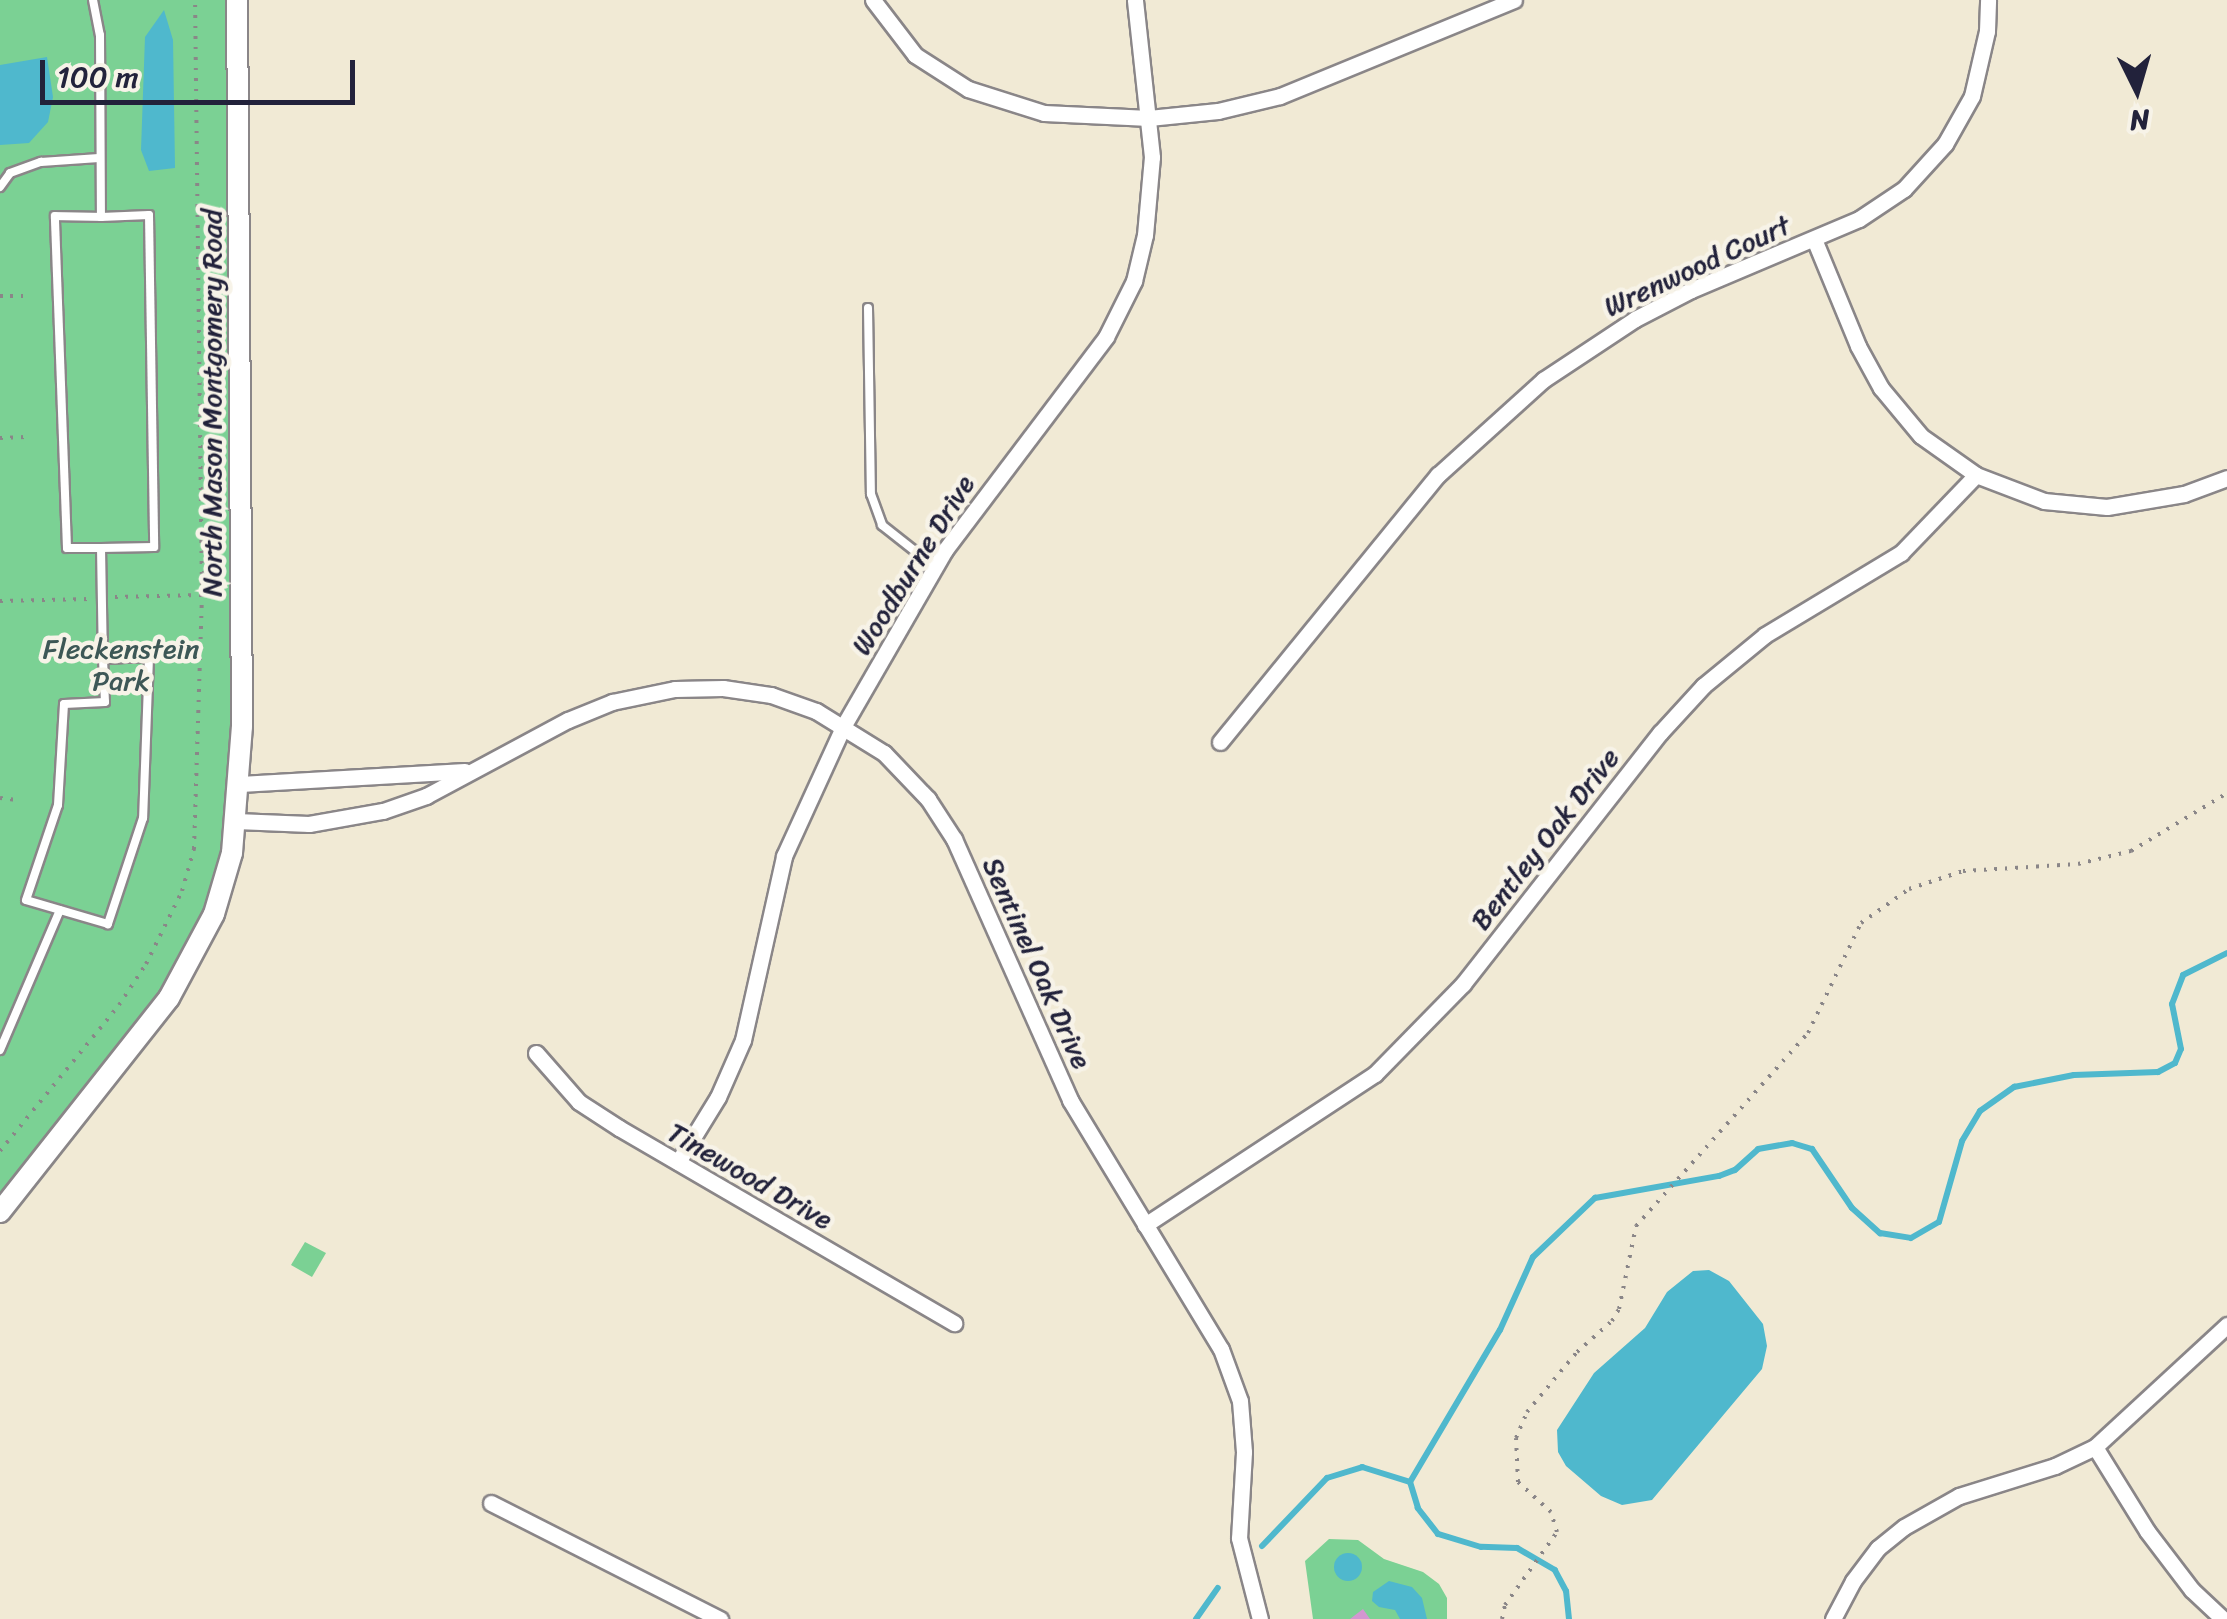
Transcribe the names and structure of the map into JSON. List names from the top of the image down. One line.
{"streets":{"street":["Wrenwood Court","North Mason Montgomery Road","Woodburne Drive","Bentley Oak Drive","Sentinel Oak Drive","Tinewood Drive"]},"crossings":[["North Mason Montgomery Road","Sentinel Oak Drive"],["Woodburne Drive","Sentinel Oak Drive"],["Woodburne Drive","Tinewood Drive"],["Bentley Oak Drive","Sentinel Oak Drive"]],"parks":["Fleckenstein Park"],"scale_bar":"100 m","north":"bottom"}
